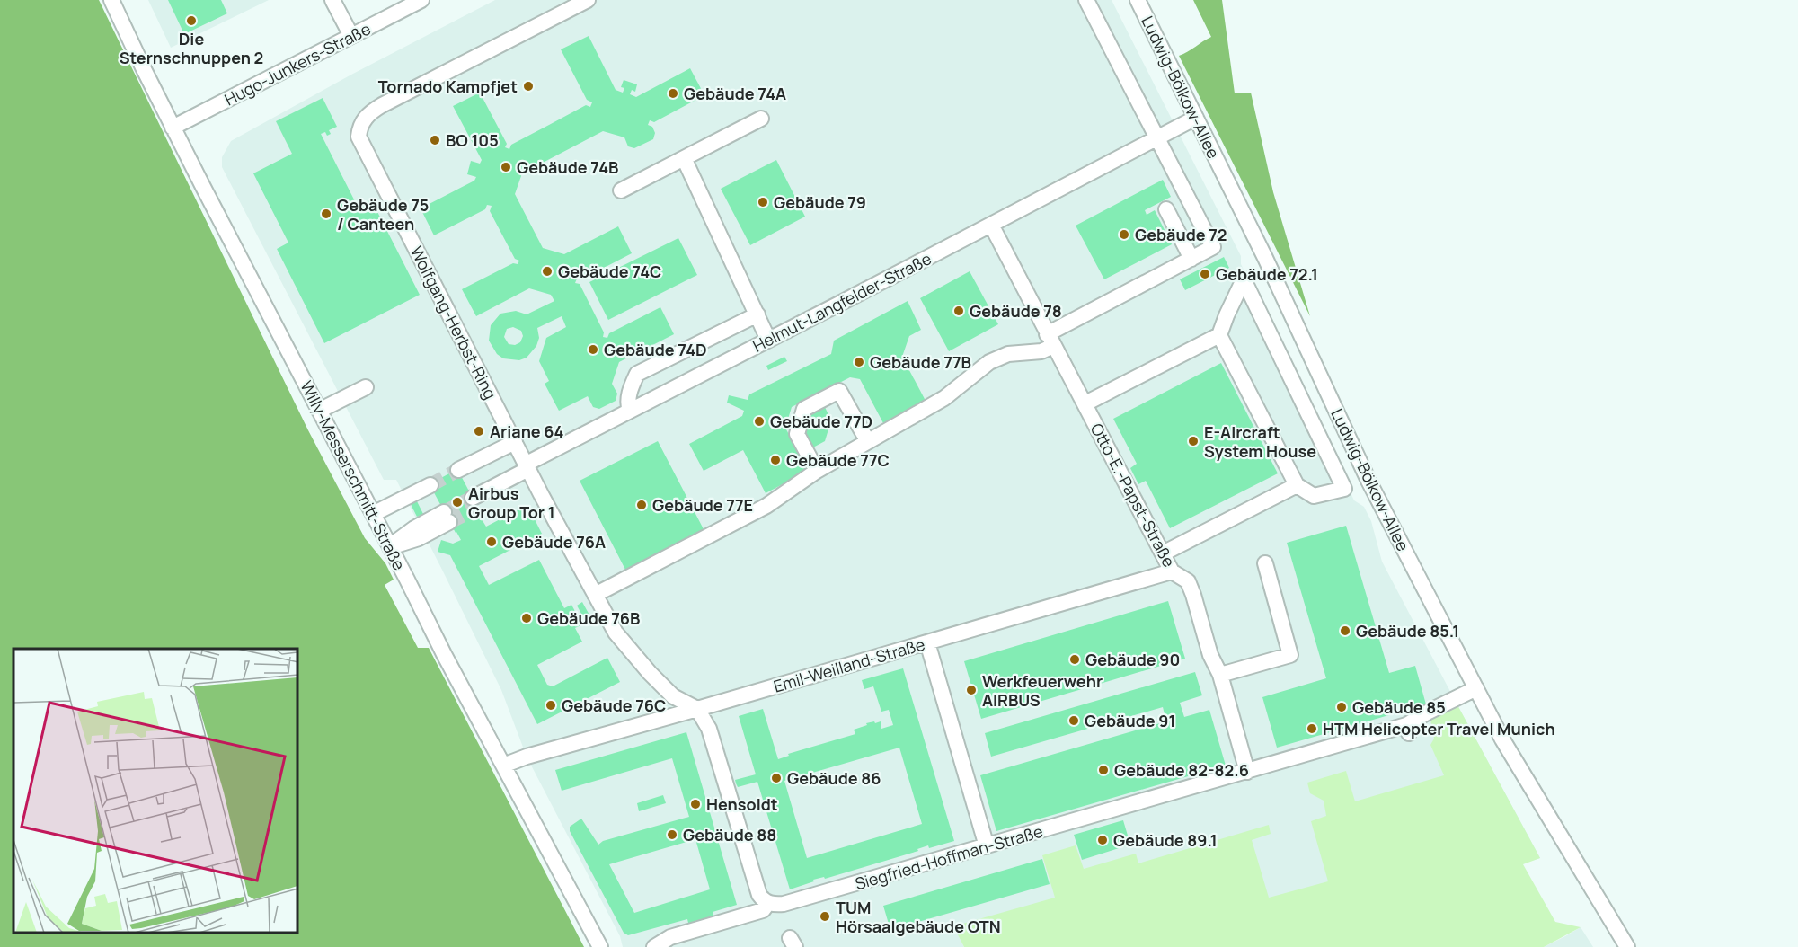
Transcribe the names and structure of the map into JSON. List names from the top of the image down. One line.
{"streets":{"street":["Hugo-Junkers-Straße","Ludwig-Bölkow-Allee","Helmut-Langfelder-Straße","Wolfgang-Herbst-Ring","Willy-Messerschmitt-Straße","Otto-E.-Papst-Straße","Emil-Weilland-Straße","Siegfried-Hoffman-Straße"]},"crossings":[["Hugo-Junkers-Straße","Willy-Messerschmitt-Straße"],["Ludwig-Bölkow-Allee","Helmut-Langfelder-Straße"],["Ludwig-Bölkow-Allee","Siegfried-Hoffman-Straße"],["Helmut-Langfelder-Straße","Wolfgang-Herbst-Ring"],["Helmut-Langfelder-Straße","Otto-E.-Papst-Straße"],["Wolfgang-Herbst-Ring","Emil-Weilland-Straße"],["Willy-Messerschmitt-Straße","Emil-Weilland-Straße"],["Otto-E.-Papst-Straße","Emil-Weilland-Straße"],["Otto-E.-Papst-Straße","Siegfried-Hoffman-Straße"]],"places":["Die Sternschnuppen 2","Tornado Kampfjet","Gebäude 74A","BO 105","Gebäude 74B","Gebäude 79","Gebäude 75 / Canteen","Gebäude 72","Gebäude 74C","Gebäude 72.1","Gebäude 78","Gebäude 74D","Gebäude 77B","Gebäude 77D","Ariane 64","E-Aircraft System House","Gebäude 77C","Airbus Group Tor 1","Gebäude 77E","Gebäude 76A","Gebäude 76B","Gebäude 85.1","Gebäude 90","Werkfeuerwehr AIRBUS","Gebäude 76C","Gebäude 85","Gebäude 91","HTM Helicopter Travel Munich","Gebäude 82-82.6","Gebäude 86","Hensoldt","Gebäude 88","Gebäude 89.1","TUM Hörsaalgebäude OTN"]}
